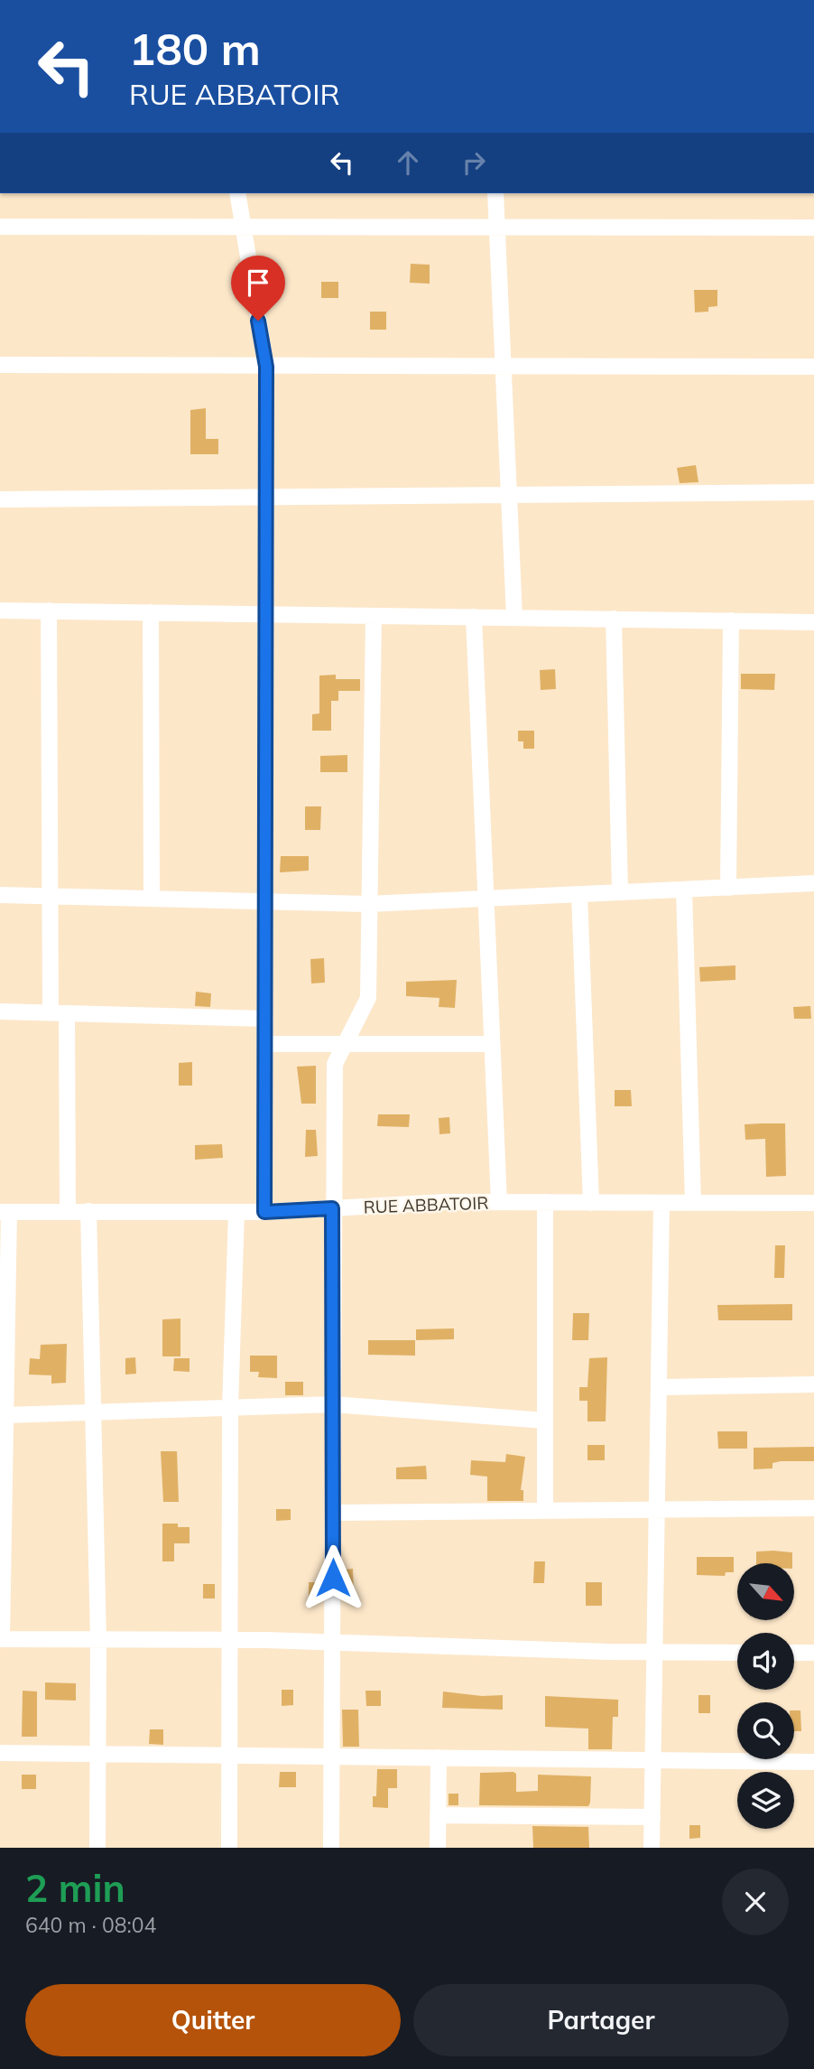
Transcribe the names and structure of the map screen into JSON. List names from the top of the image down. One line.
{"streets":{"street":["RUE ABBATOIR"]},"north":"bottom right","page":{"turn":["180 m","RUE ABBATOIR"],"heading":["2 min","640 m · 08:04"],"buttons":["Quitter","Partager"]}}
